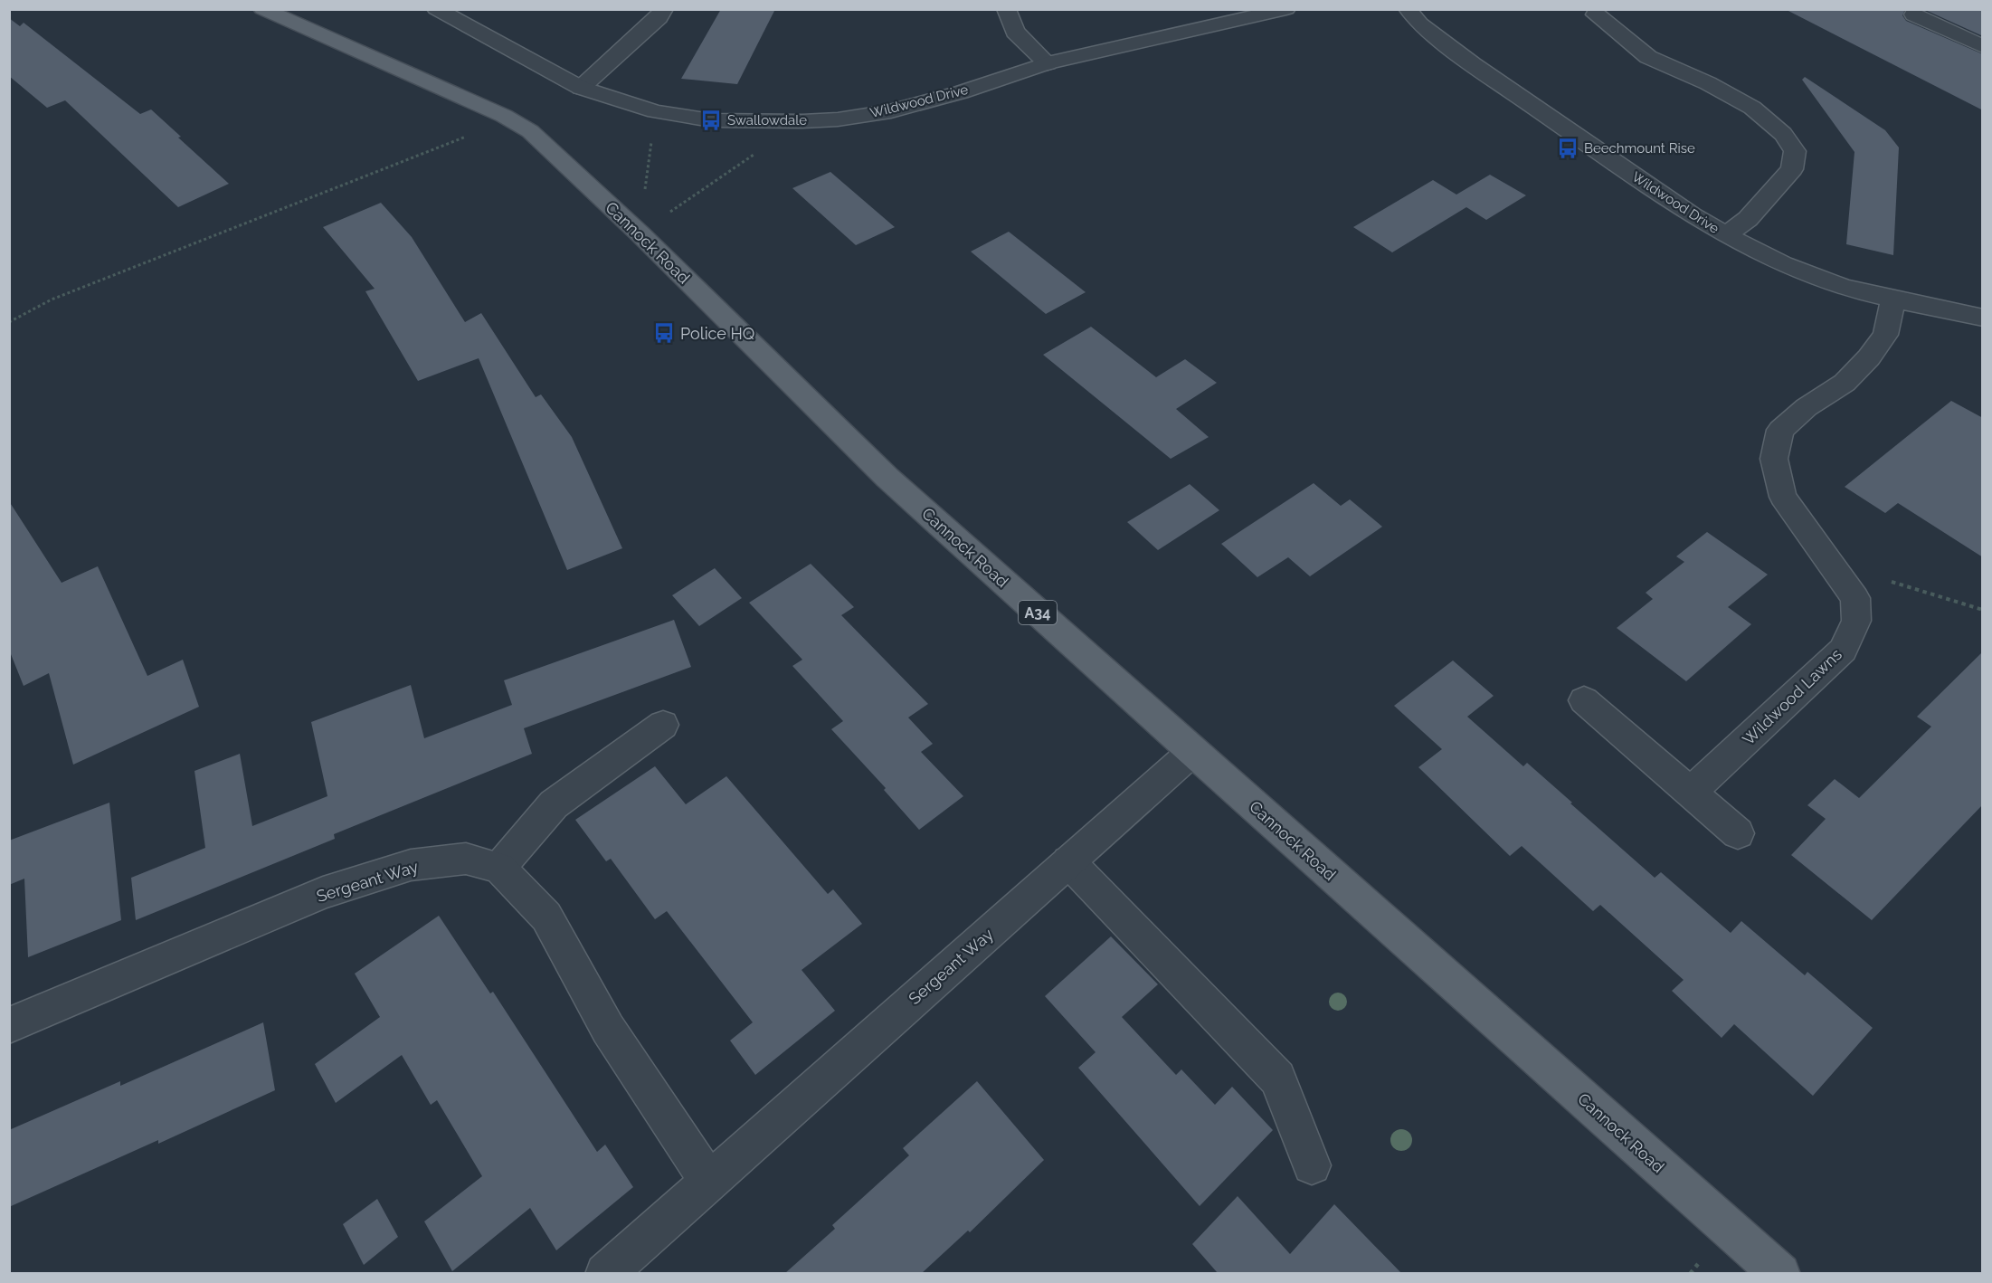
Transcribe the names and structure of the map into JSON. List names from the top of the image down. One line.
{"streets":{"main road":["Cannock Road","A34"],"street":["Wildwood Drive","Wildwood Lawns","Sergeant Way"]},"crossings":[["Wildwood Drive","Wildwood Lawns"],["Cannock Road","Sergeant Way"]],"places":{"bus stop":["Swallowdale","Beechmount Rise","Police HQ"]}}
